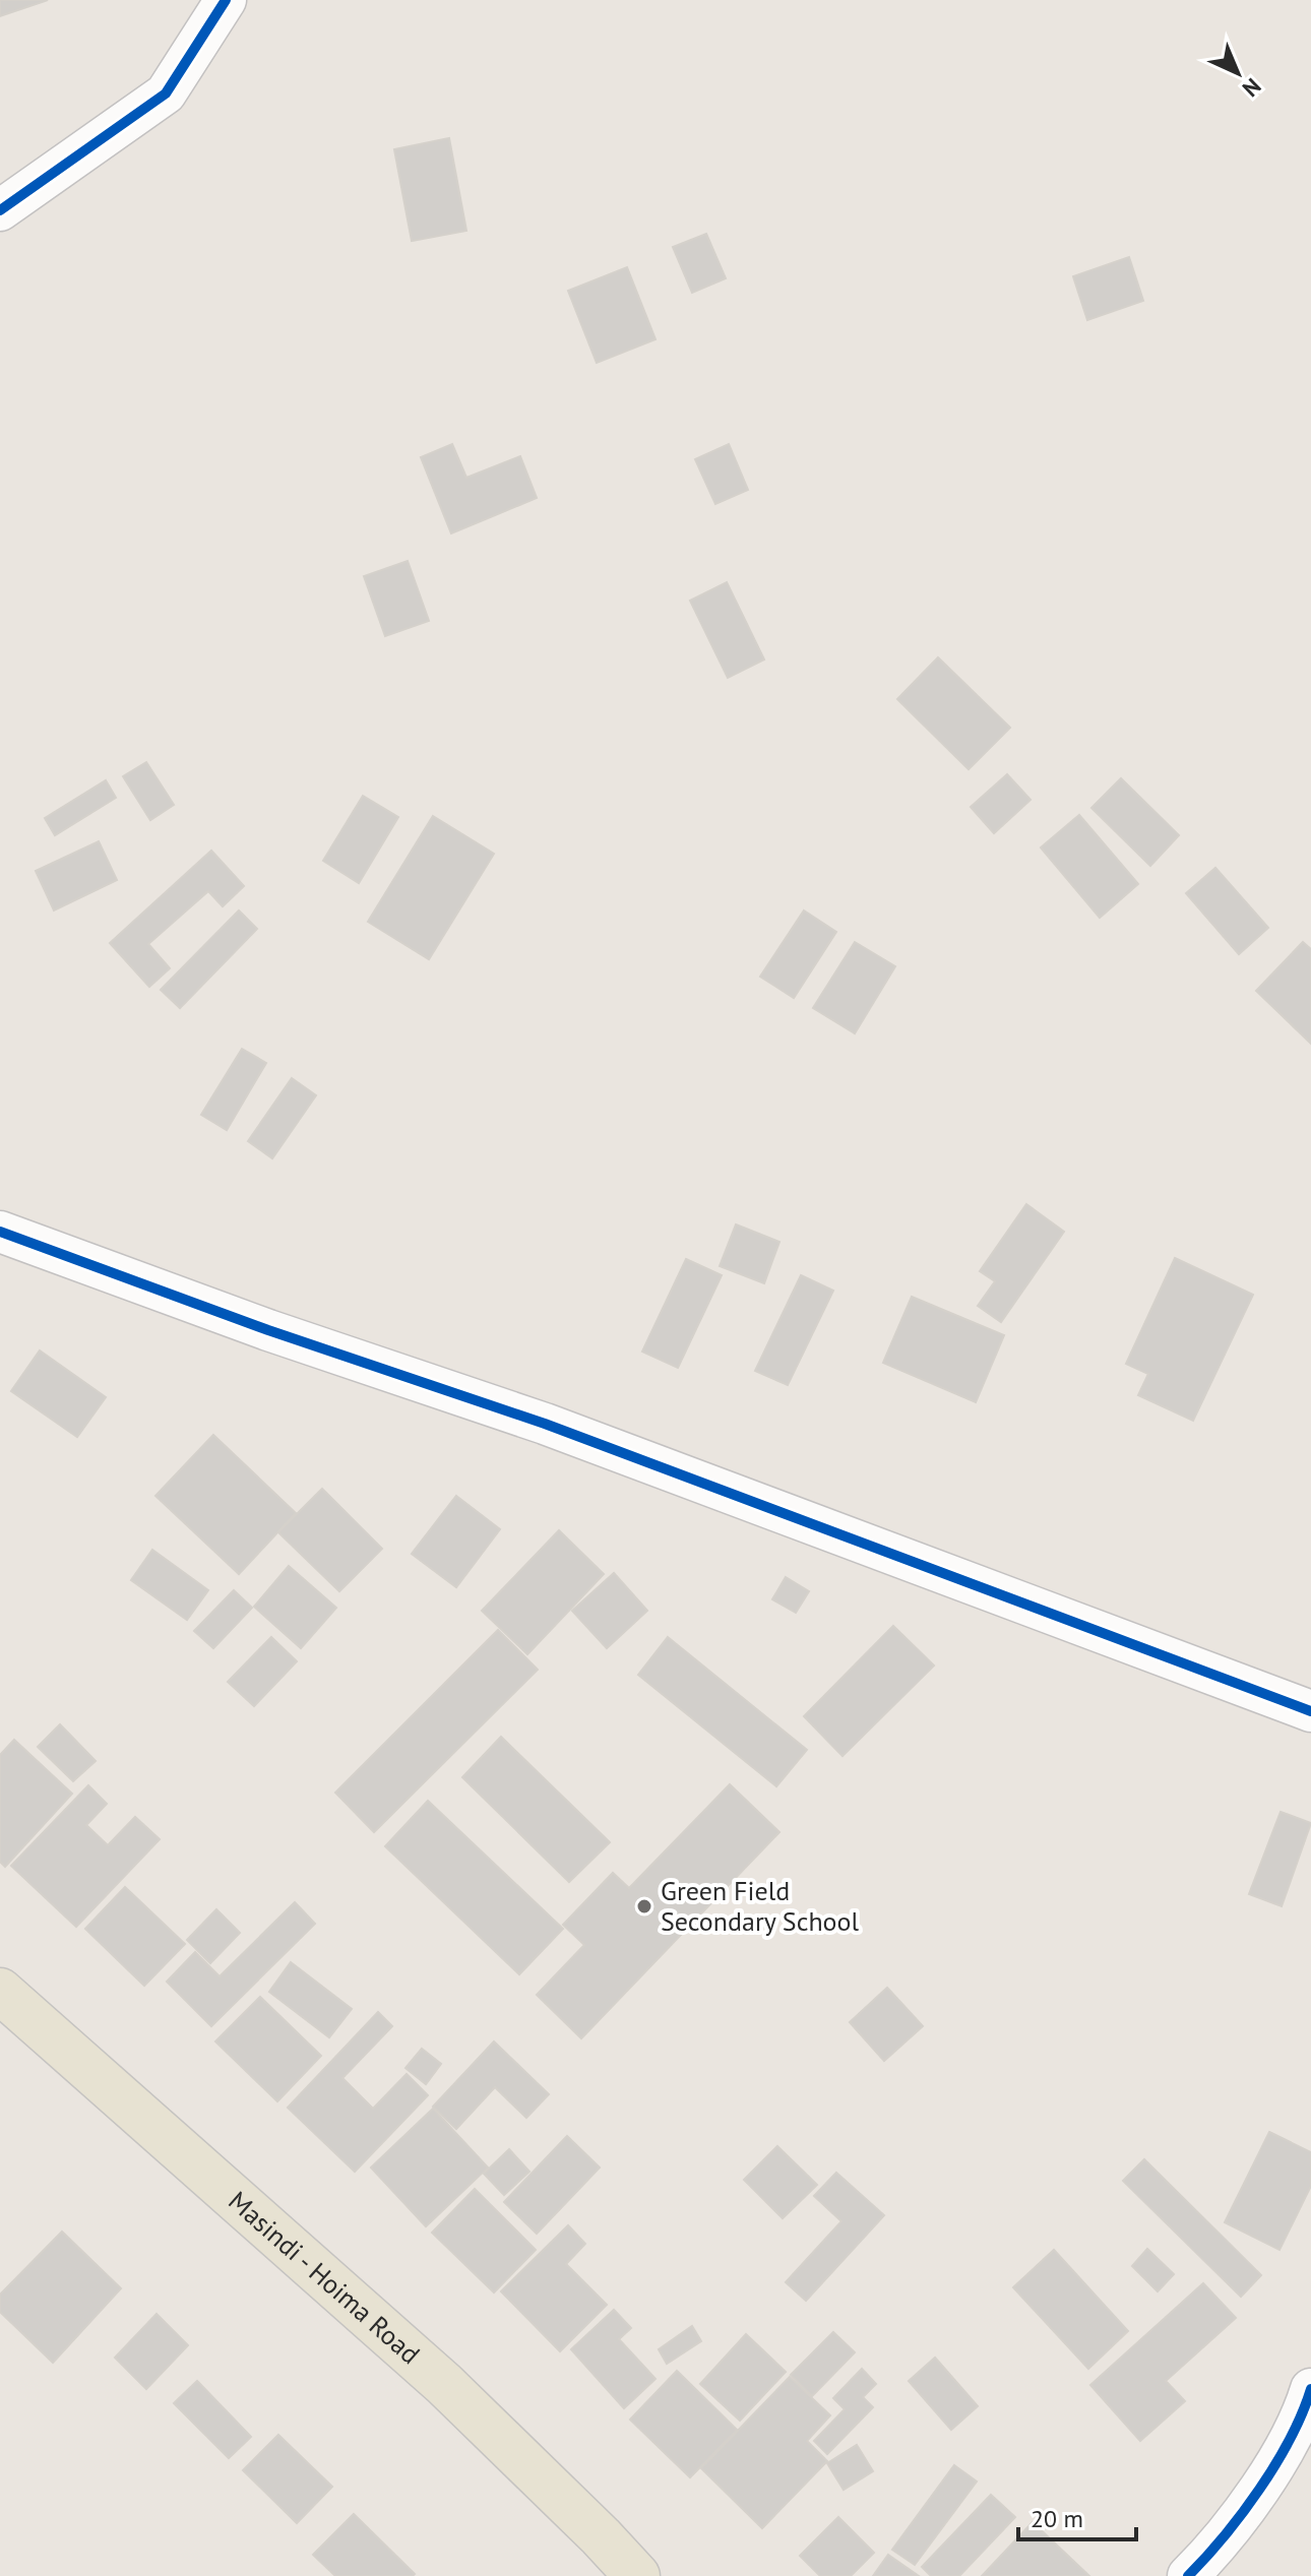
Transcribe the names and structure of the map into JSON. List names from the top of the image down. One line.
{"streets":{"main road":["Masindi - Hoima Road"]},"places":["Green Field Secondary School"],"scale_bar":"20 m","north":"bottom right"}
